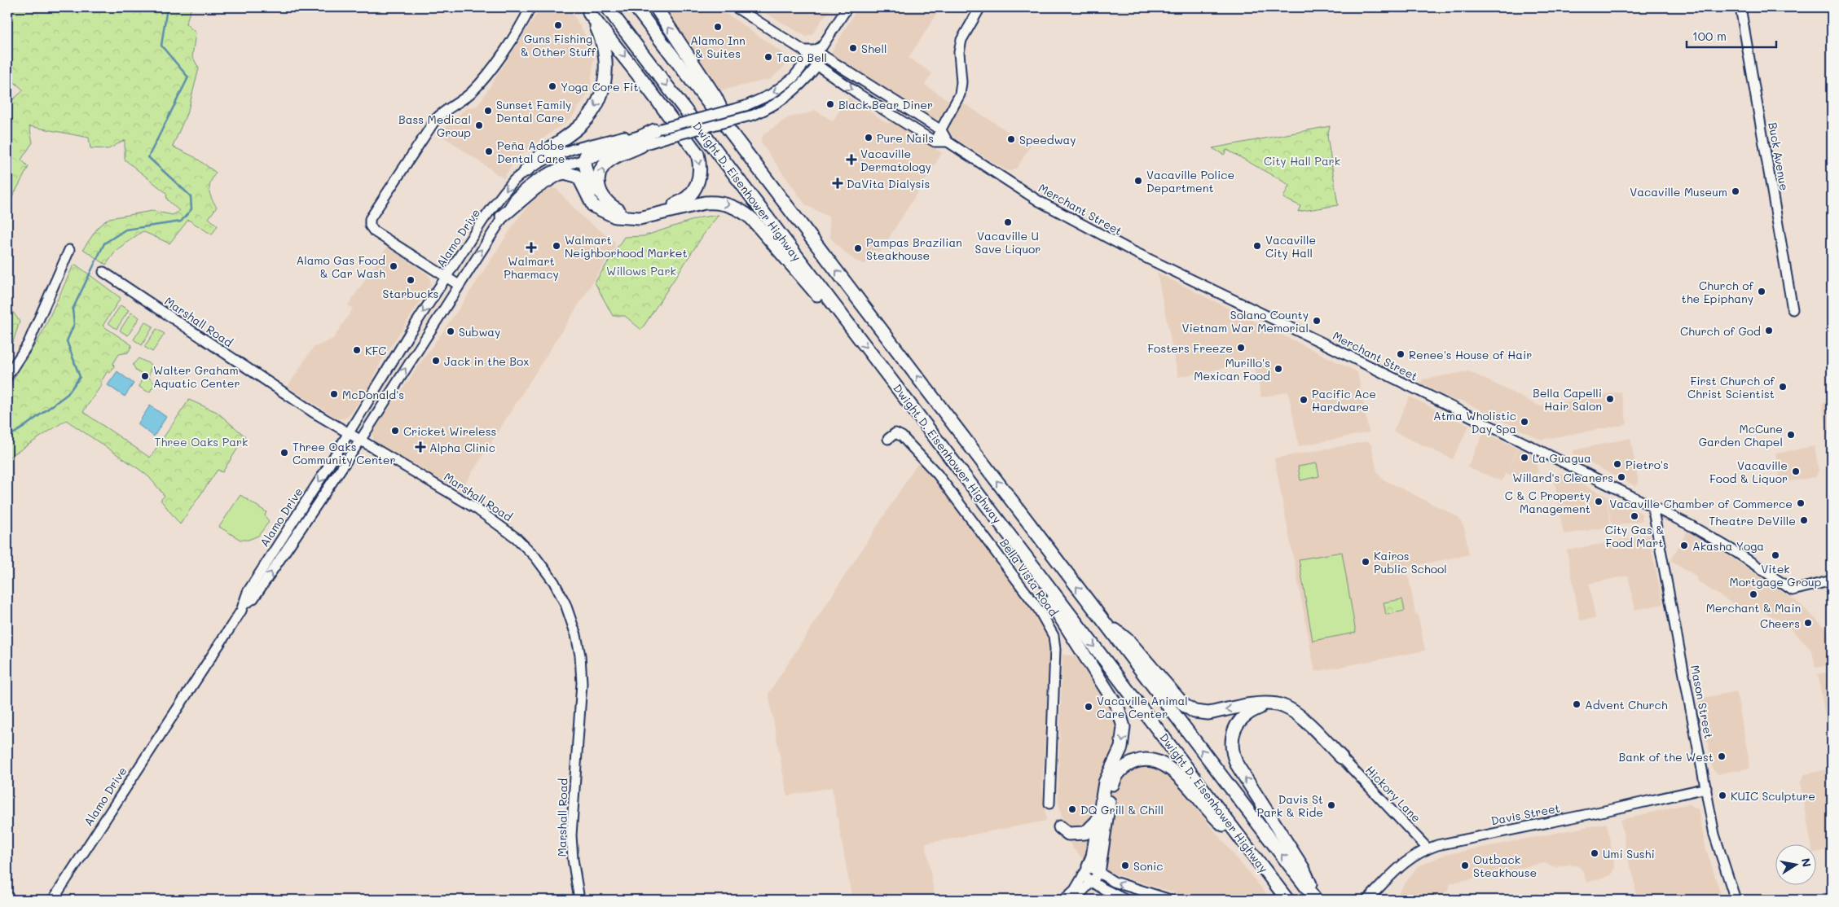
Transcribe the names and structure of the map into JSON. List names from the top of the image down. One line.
{"streets":{"highway":["Dwight D. Eisenhower Highway"],"main road":["Buck Avenue","Merchant Street","Alamo Drive","Marshall Road","Bella Vista Road","Mason Street","Hickory Lane","Davis Street"]},"crossings":[["Merchant Street","Alamo Drive"],["Merchant Street","Mason Street"],["Alamo Drive","Marshall Road"],["Mason Street","Davis Street"],["Hickory Lane","Davis Street"]],"parks":["City Hall Park","Willows Park","Three Oaks Park"],"places":{"other":["Guns Fishing & Other Stuff","Alamo Inn & Suites","Shell","Taco Bell","Yoga Core Fit","Black Bear Diner","Sunset Family Dental Care","Bass Medical Group","Pure Nails","Speedway","Peña Adobe Dental Care","Vacaville Police Department","Vacaville Museum","Vacaville U Save Liquor","Walmart Neighborhood Market","Vacaville City Hall","Pampas Brazilian Steakhouse","Alamo Gas Food & Car Wash","Starbucks","Church of the Epiphany","Solano County Vietnam War Memorial","Church of God","Subway","Fosters Freeze","KFC","Renee's House of Hair","Jack in the Box","Murillo's Mexican Food","Walter Graham Aquatic Center","First Church of Christ Scientist","McDonald's","Bella Capelli Hair Salon","Pacific Ace Hardware","Atma Wholistic Day Spa","Cricket Wireless","McCune Garden Chapel","Three Oaks Community Center","La Guagua","Pietro's","Vacaville Food & Liquor","Willard's Cleaners","C & C Property Management","Vacaville Chamber of Commerce","City Gas & Food Mart","Theatre DeVille","Akasha Yoga","Vitek Mortgage Group","Kairos Public School","Merchant & Main","Cheers","Advent Church","Vacaville Animal Care Center","Bank of the West","KUIC Sculpture","Davis St Park & Ride","DQ Grill & Chill","Umi Sushi","Sonic","Outback Steakhouse"],"health":["Vacaville Dermatology","DaVita Dialysis","Walmart Pharmacy","Alpha Clinic"]},"scale_bar":"100 m","north":"right"}
